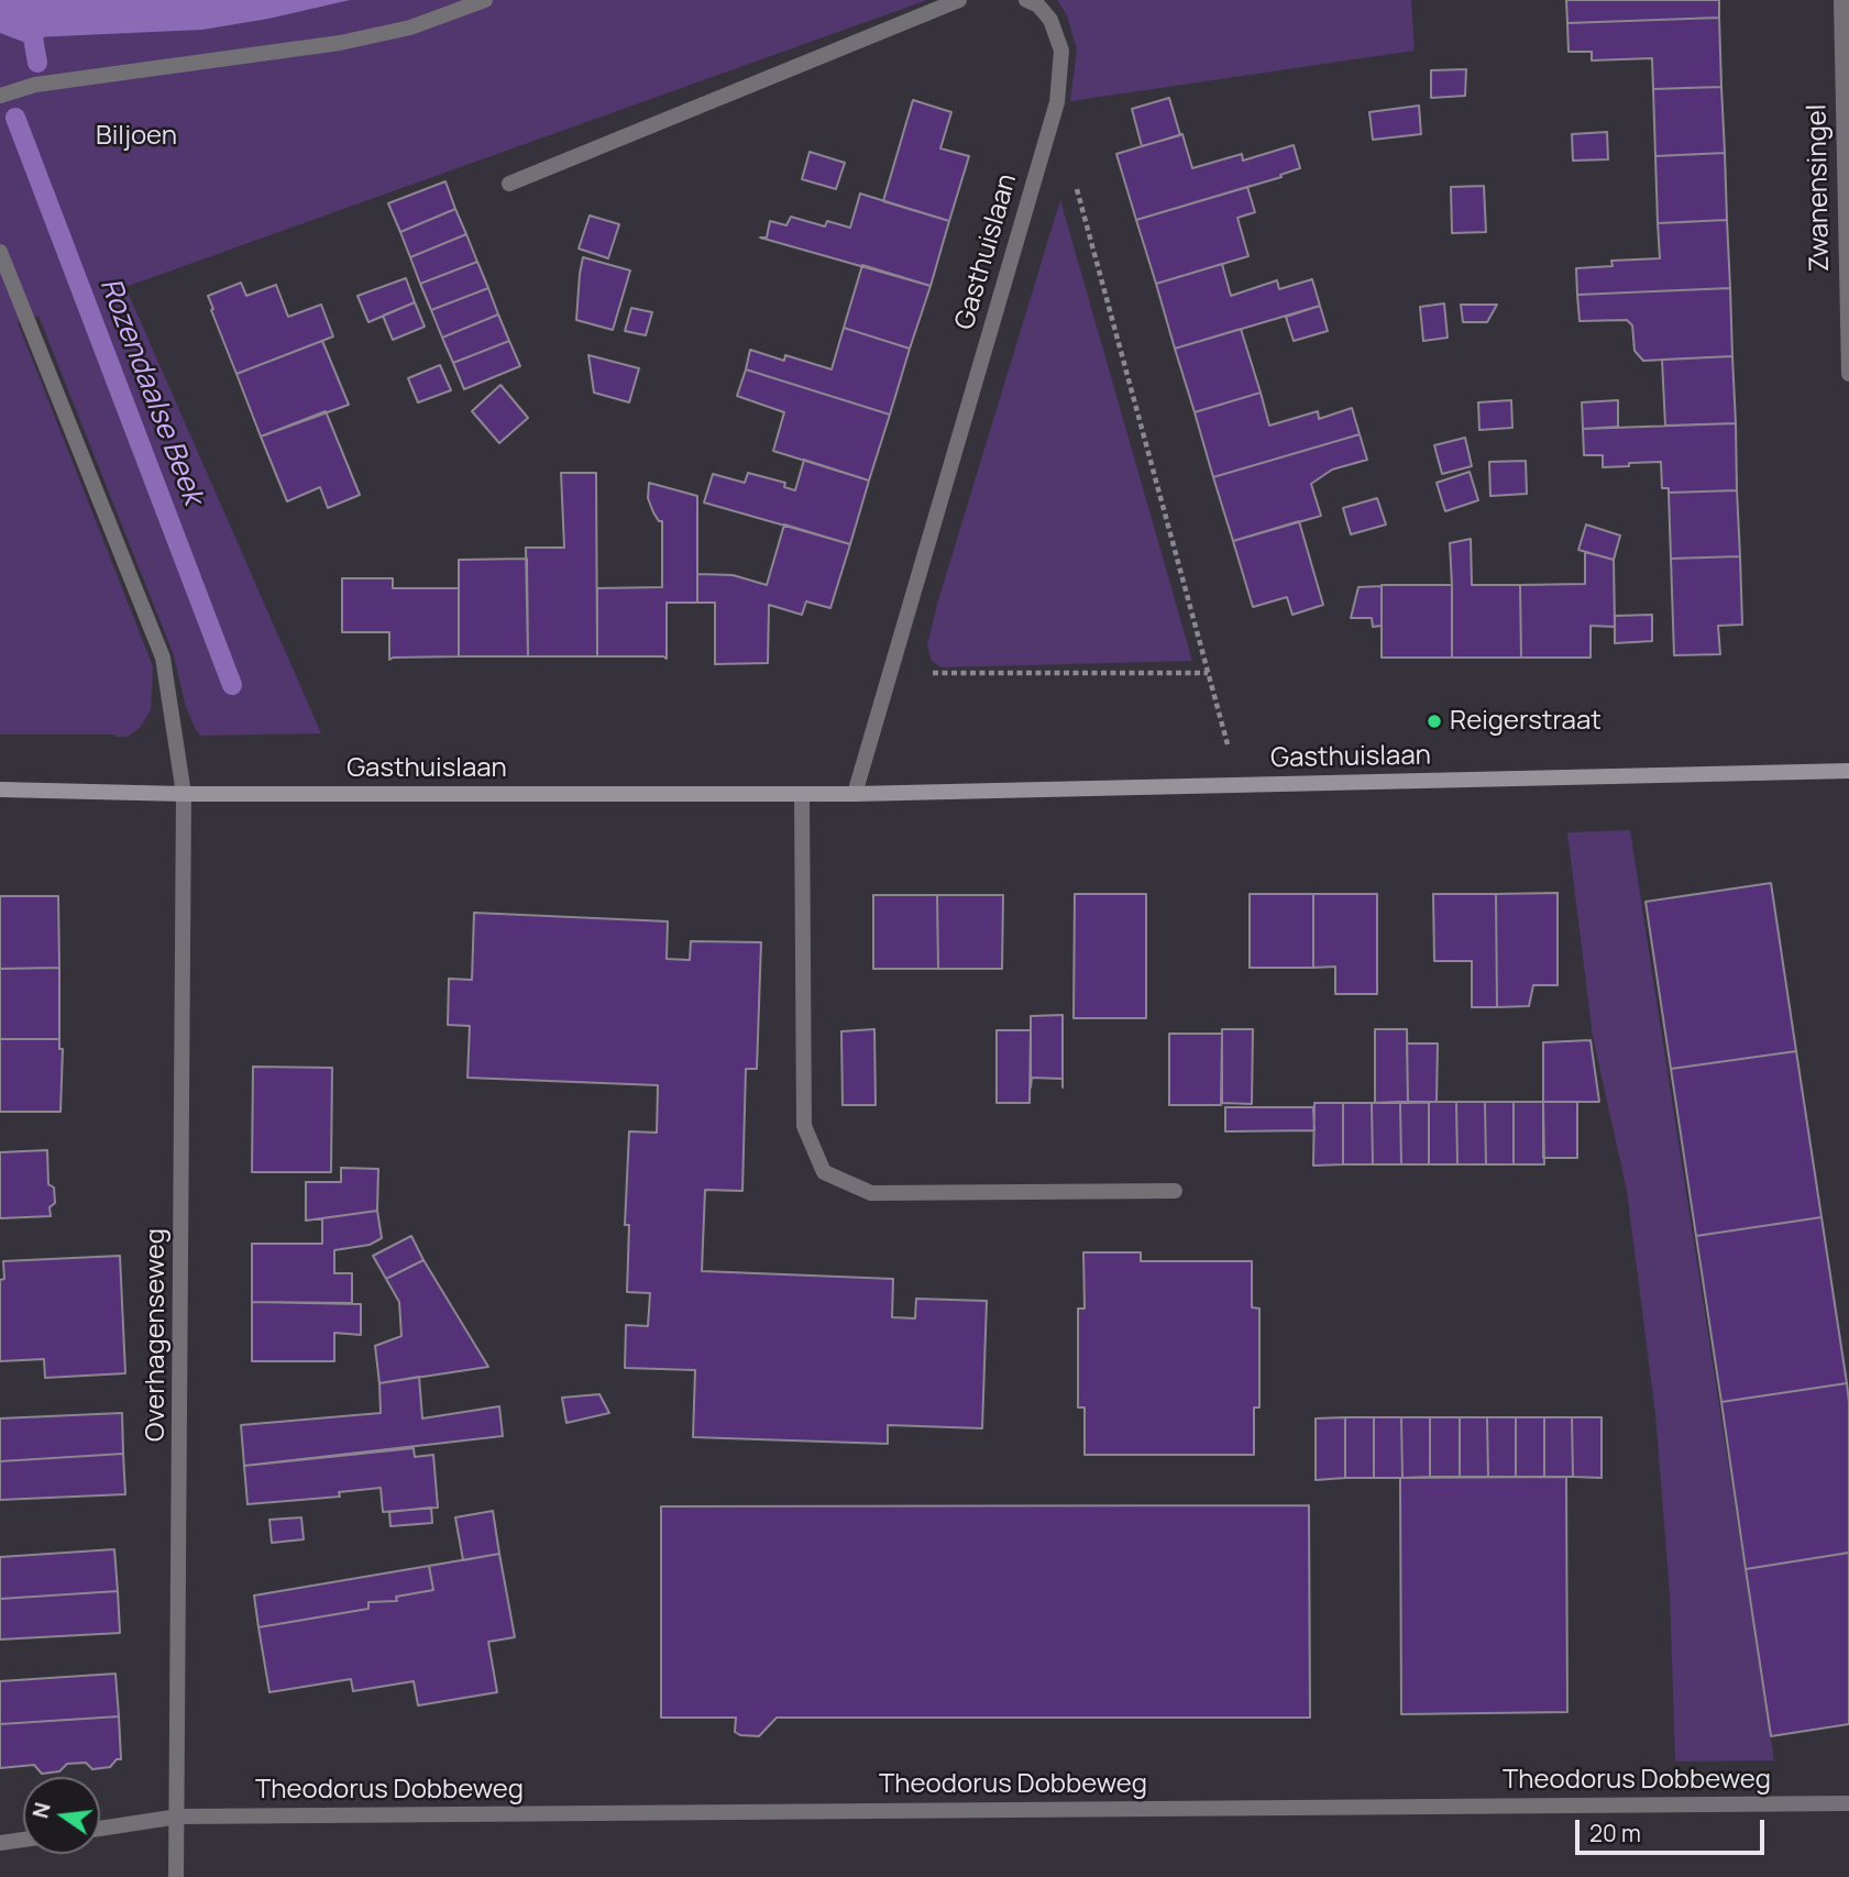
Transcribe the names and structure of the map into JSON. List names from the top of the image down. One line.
{"streets":{"street":["Zwanensingel","Gasthuislaan","Overhagenseweg","Theodorus Dobbeweg"]},"crossings":[["Gasthuislaan","Overhagenseweg"],["Overhagenseweg","Theodorus Dobbeweg"]],"water":["Rozendaalse Beek"],"parks":["Biljoen"],"places":["Reigerstraat"],"scale_bar":"20 m","north":"left"}
